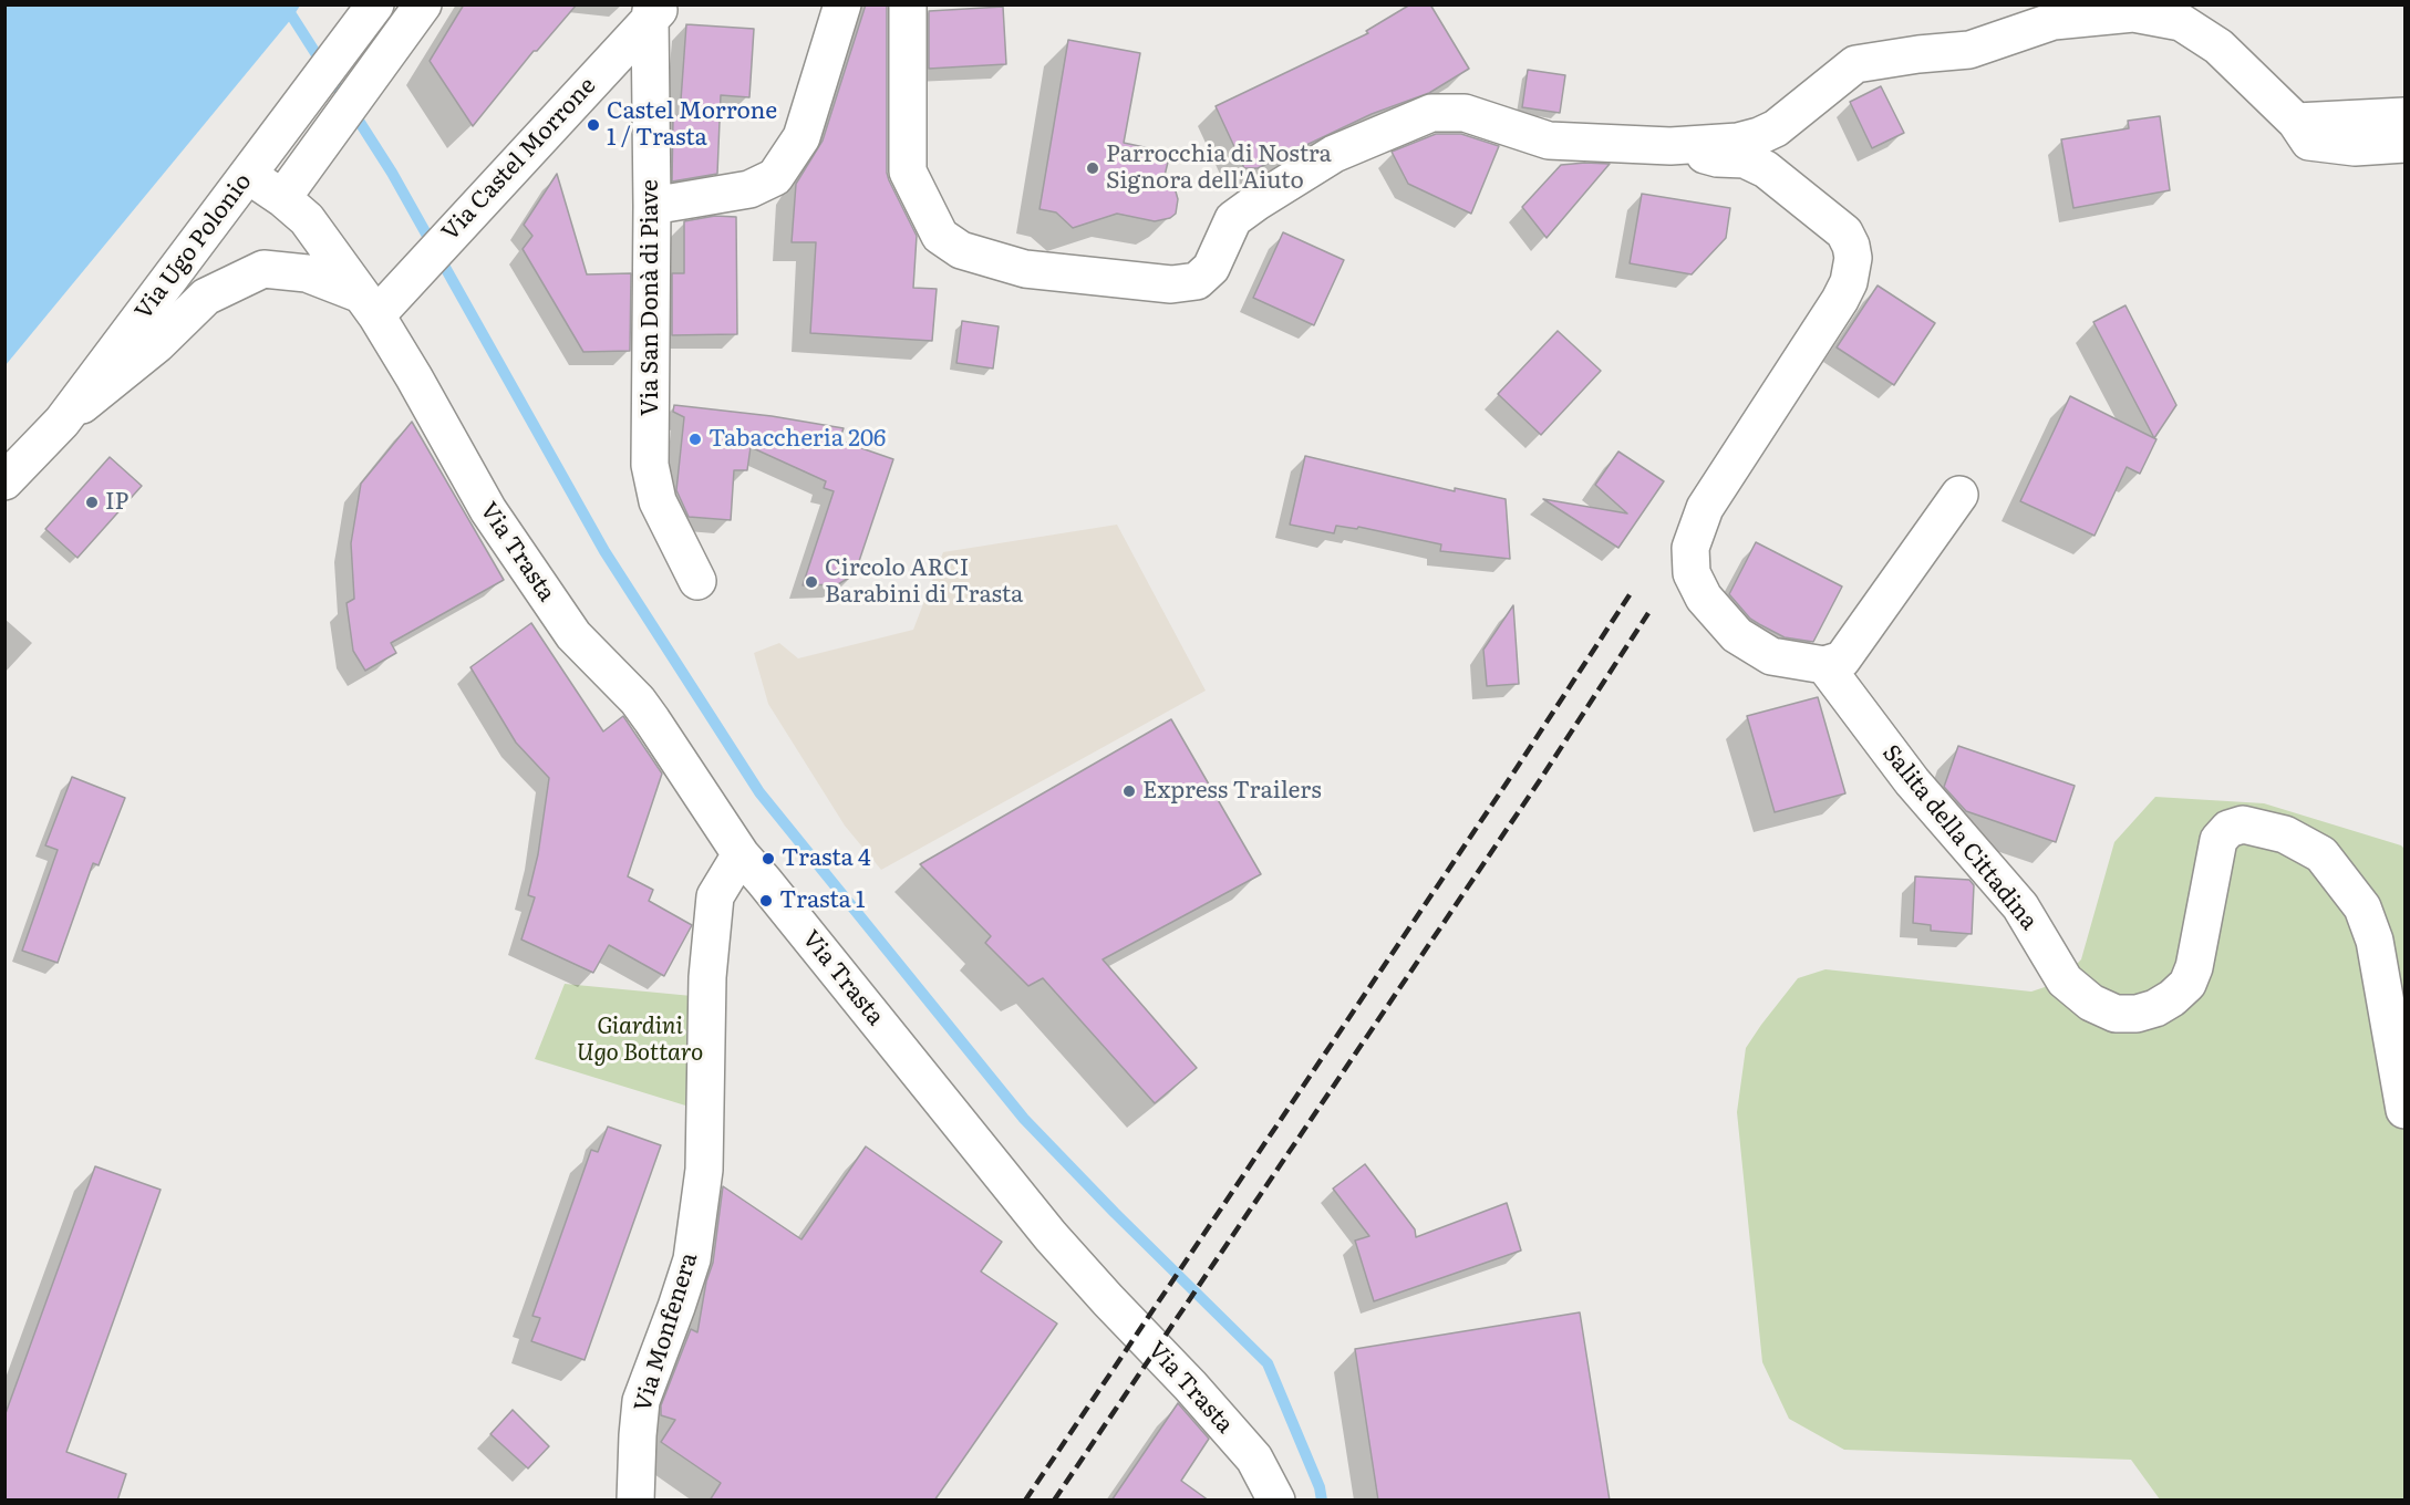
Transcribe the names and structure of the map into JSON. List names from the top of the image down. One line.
{"streets":{"street":["Via Castel Morrone","Via Ugo Polonio","Via San Donà di Piave","Via Trasta","Salita della Cittadina","Via Monfenera"]},"crossings":[["Via Castel Morrone","Via San Donà di Piave"],["Via Castel Morrone","Via Trasta"],["Via Ugo Polonio","Via Trasta"],["Via Trasta","Via Monfenera"]],"parks":["Giardini Ugo Bottaro"],"places":["Castel Morrone 1 / Trasta","Parrocchia di Nostra Signora dell'Aiuto","Tabaccheria 206","IP","Circolo ARCI Barabini di Trasta","Express Trailers","Trasta 4","Trasta 1"]}
